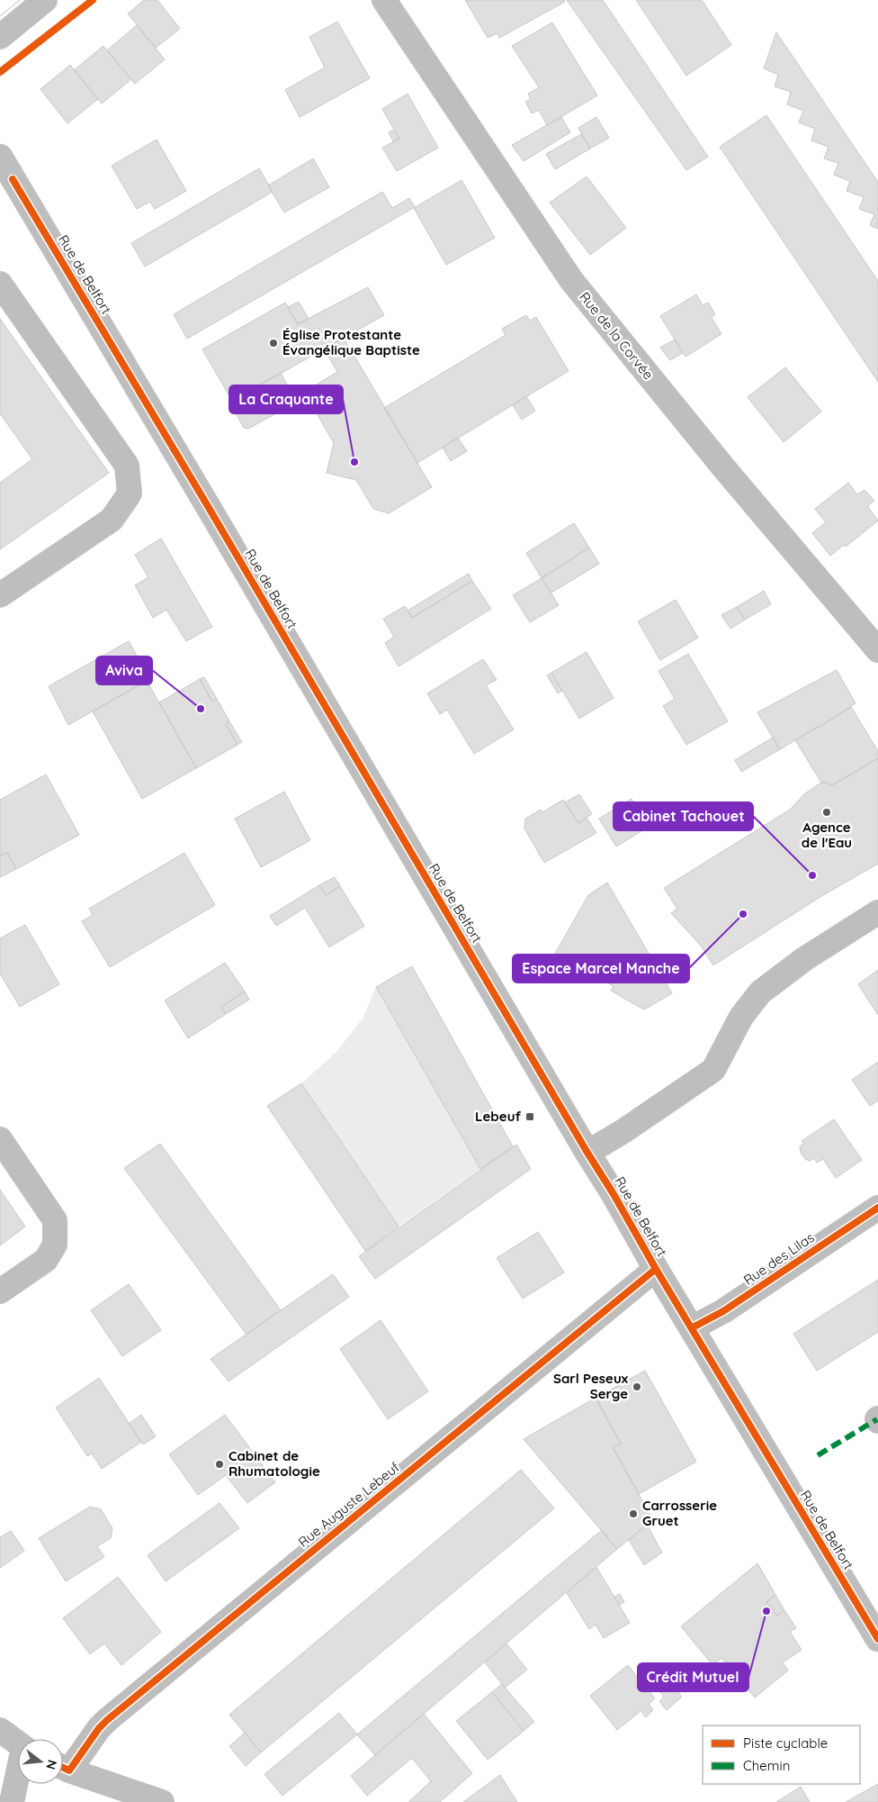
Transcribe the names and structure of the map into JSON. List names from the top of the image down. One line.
{"streets":{"street":["Rue de Belfort","Rue de la Corvée","Rue des Lilas","Rue Auguste Lebeuf"]},"crossings":[["Rue de Belfort","Rue des Lilas"],["Rue de Belfort","Rue Auguste Lebeuf"]],"places":{"other":["Église Protestante Évangélique Baptiste","La Craquante","Aviva","Agence de l'Eau","Cabinet Tachouet","Espace Marcel Manche","Sarl Peseux Serge","Cabinet de Rhumatologie","Carrosserie Gruet","Crédit Mutuel"],"transit":["Lebeuf"]},"legend":["Piste cyclable","Chemin"],"north":"right"}
